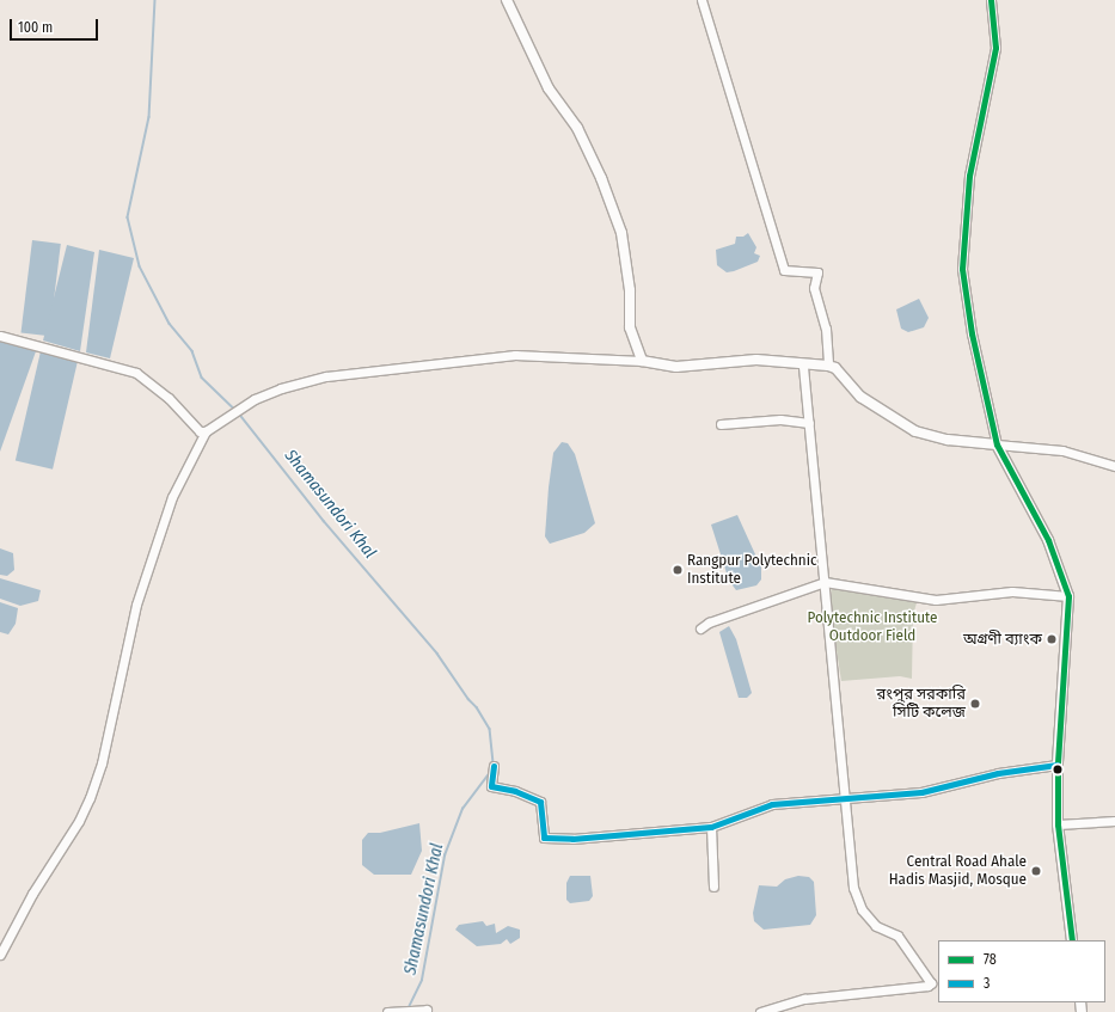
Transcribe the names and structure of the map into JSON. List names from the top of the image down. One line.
{"water":["Shamasundori Khal"],"parks":["Polytechnic Institute Outdoor Field"],"places":["Rangpur Polytechnic Institute","অগ্রণী ব্যাংক","রংপুর সরকারি সিটি কলেজ","Central Road Ahale Hadis Masjid, Mosque"],"lines":["transit line 78","transit line 3"],"legend":["78","3"],"scale_bar":"100 m"}
